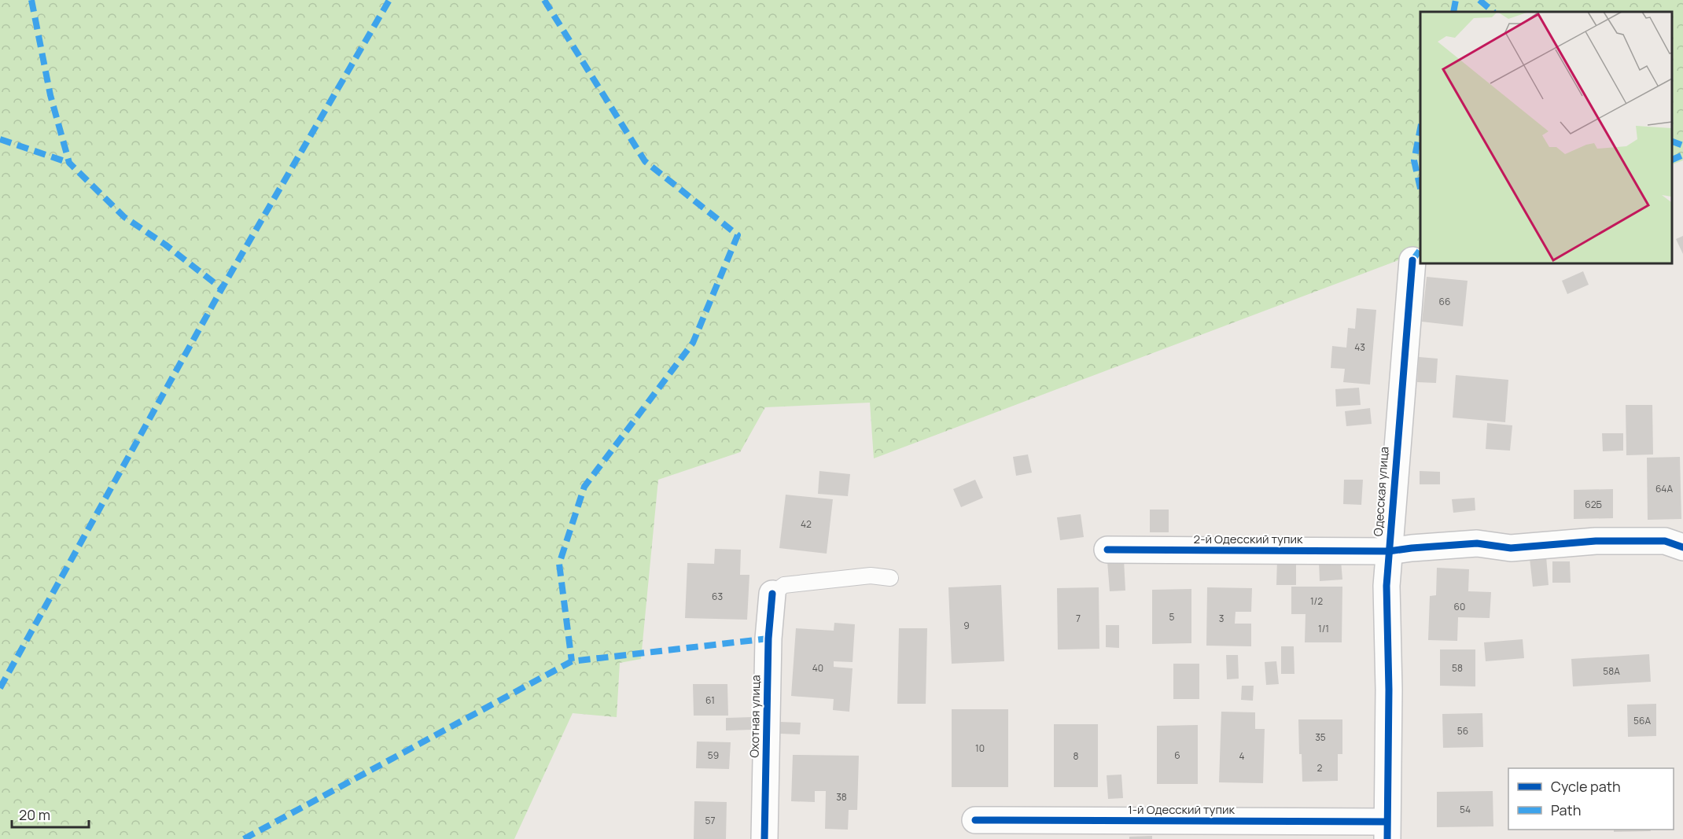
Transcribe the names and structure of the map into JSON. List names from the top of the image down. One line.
{"streets":{"street":["Одесская улица","2-й Одесский тупик","Охотная улица","1-й Одесский тупик"]},"crossings":[["Одесская улица","2-й Одесский тупик"],["Одесская улица","1-й Одесский тупик"]],"house_numbers":["66","43","64А","62Б","42","63","1/2","60","5","7","3","9","1/1","40","58","58А","61","56А","56","35","10","59","6","8","4","2","38","54","57"],"legend":["Cycle path","Path"],"scale_bar":"20 m"}
